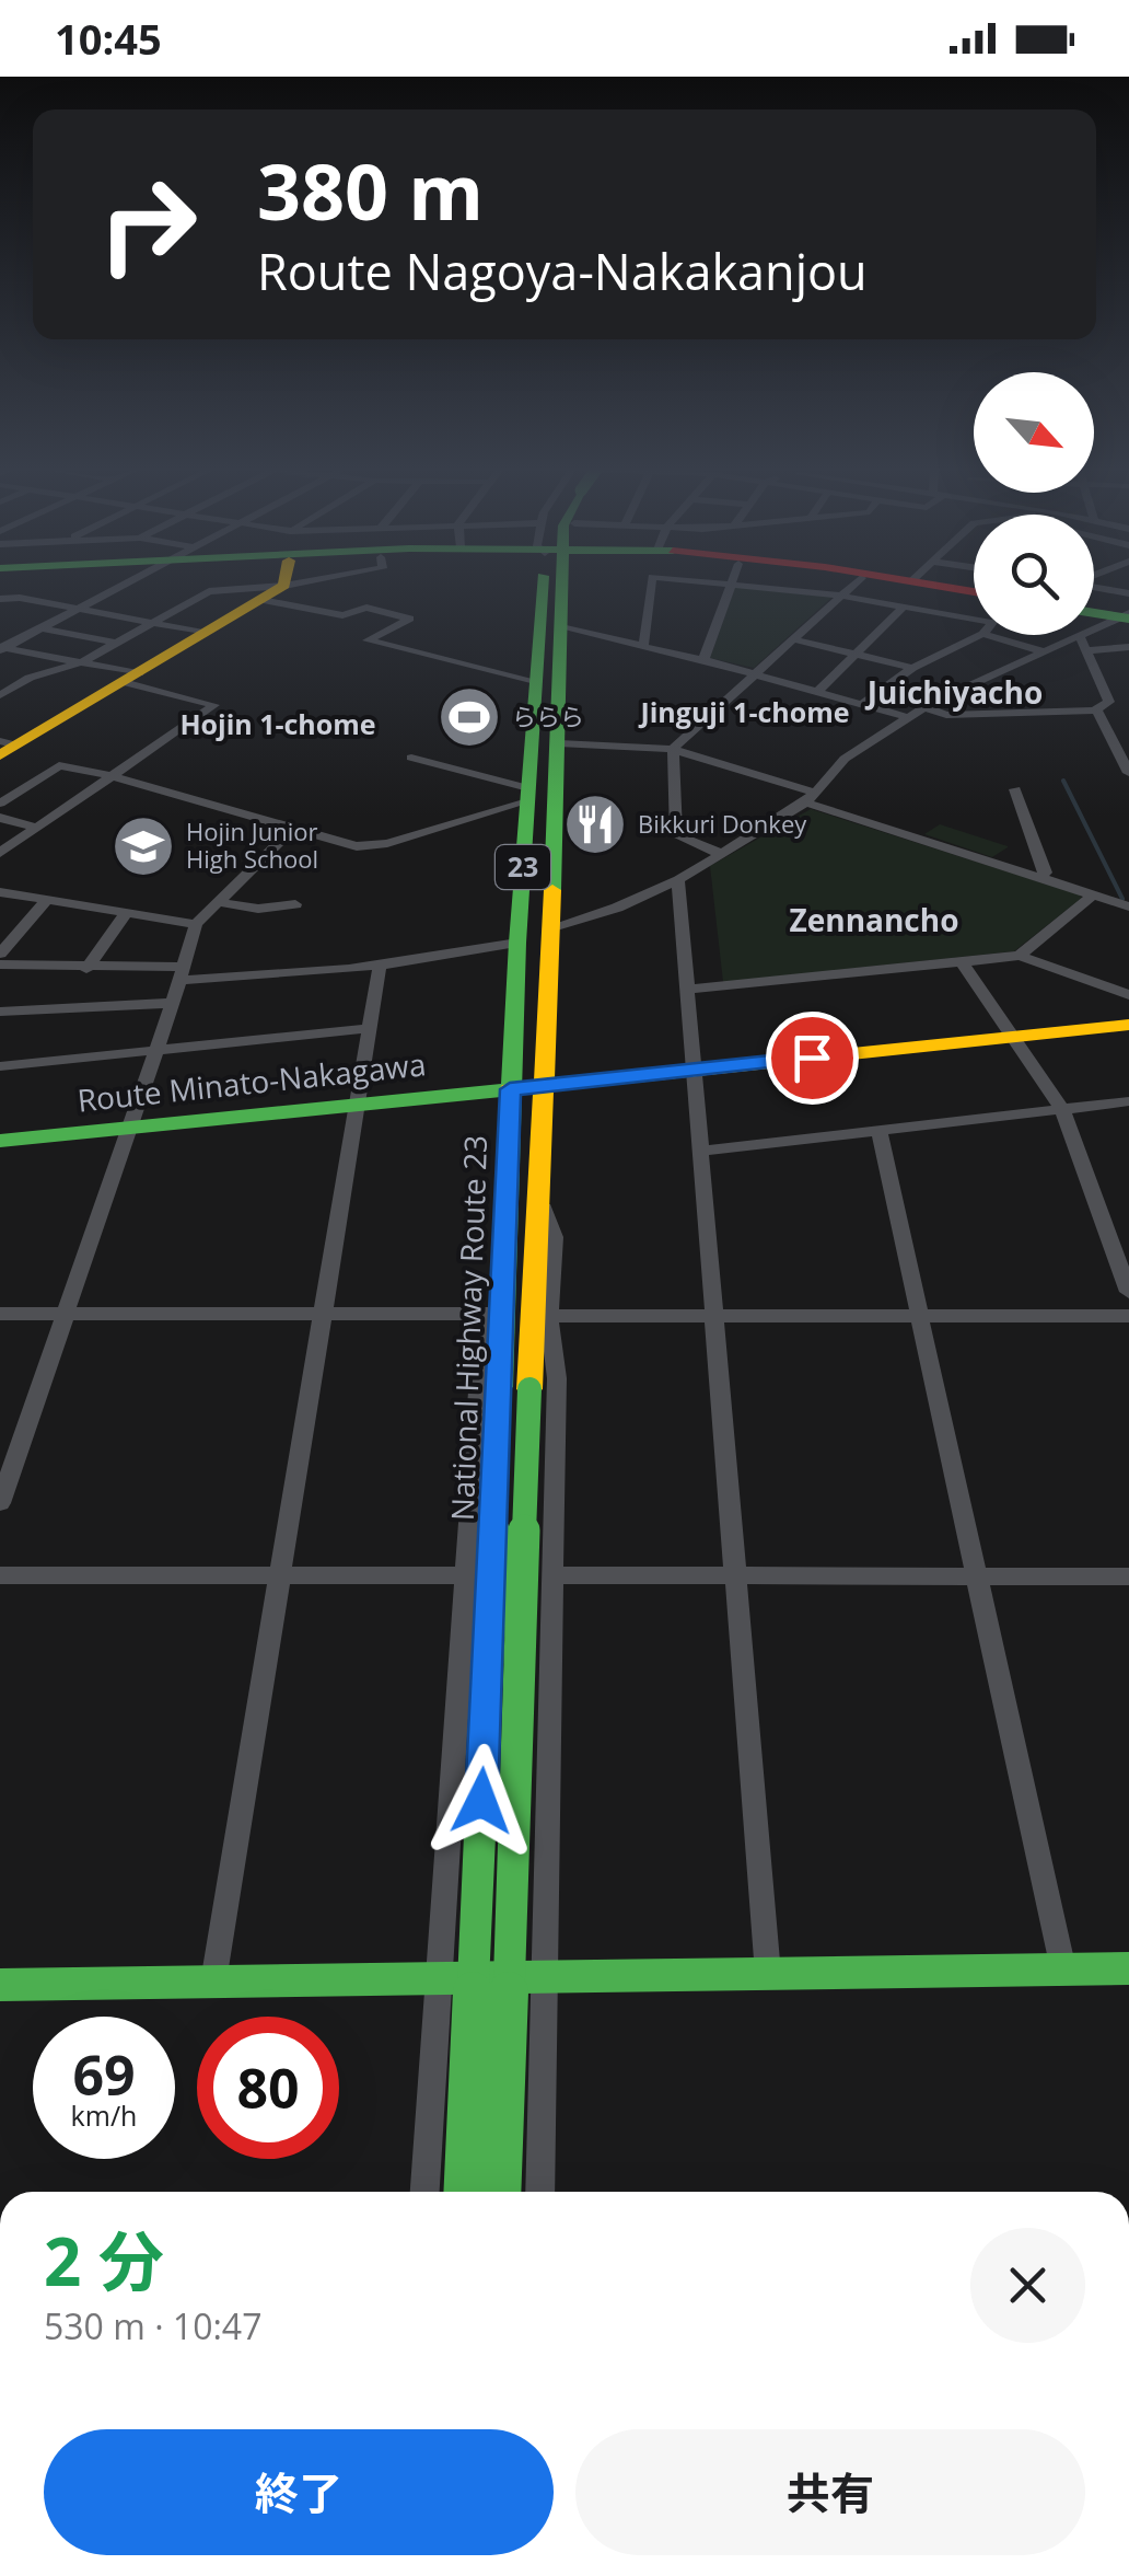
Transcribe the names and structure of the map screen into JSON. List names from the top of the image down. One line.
{"streets":{"main road":["23","Route Minato-Nakagawa","National Highway Route 23"]},"crossings":[["Route Minato-Nakagawa","National Highway Route 23"]],"districts":["Juichiyacho","Jinguji 1-chome","Hojin 1-chome","Zennancho"],"places":{"sports":["ららら"],"restaurant":["Bikkuri Donkey"],"school or university":["Hojin Junior High School"]},"north":"bottom right","page":{"status":"10:45","turn":["380 m","Route Nagoya-Nakakanjou"],"speed":"69 km/h","limit":"80","heading":["2 分","530 m · 10:47"],"buttons":["終了","共有"]}}
